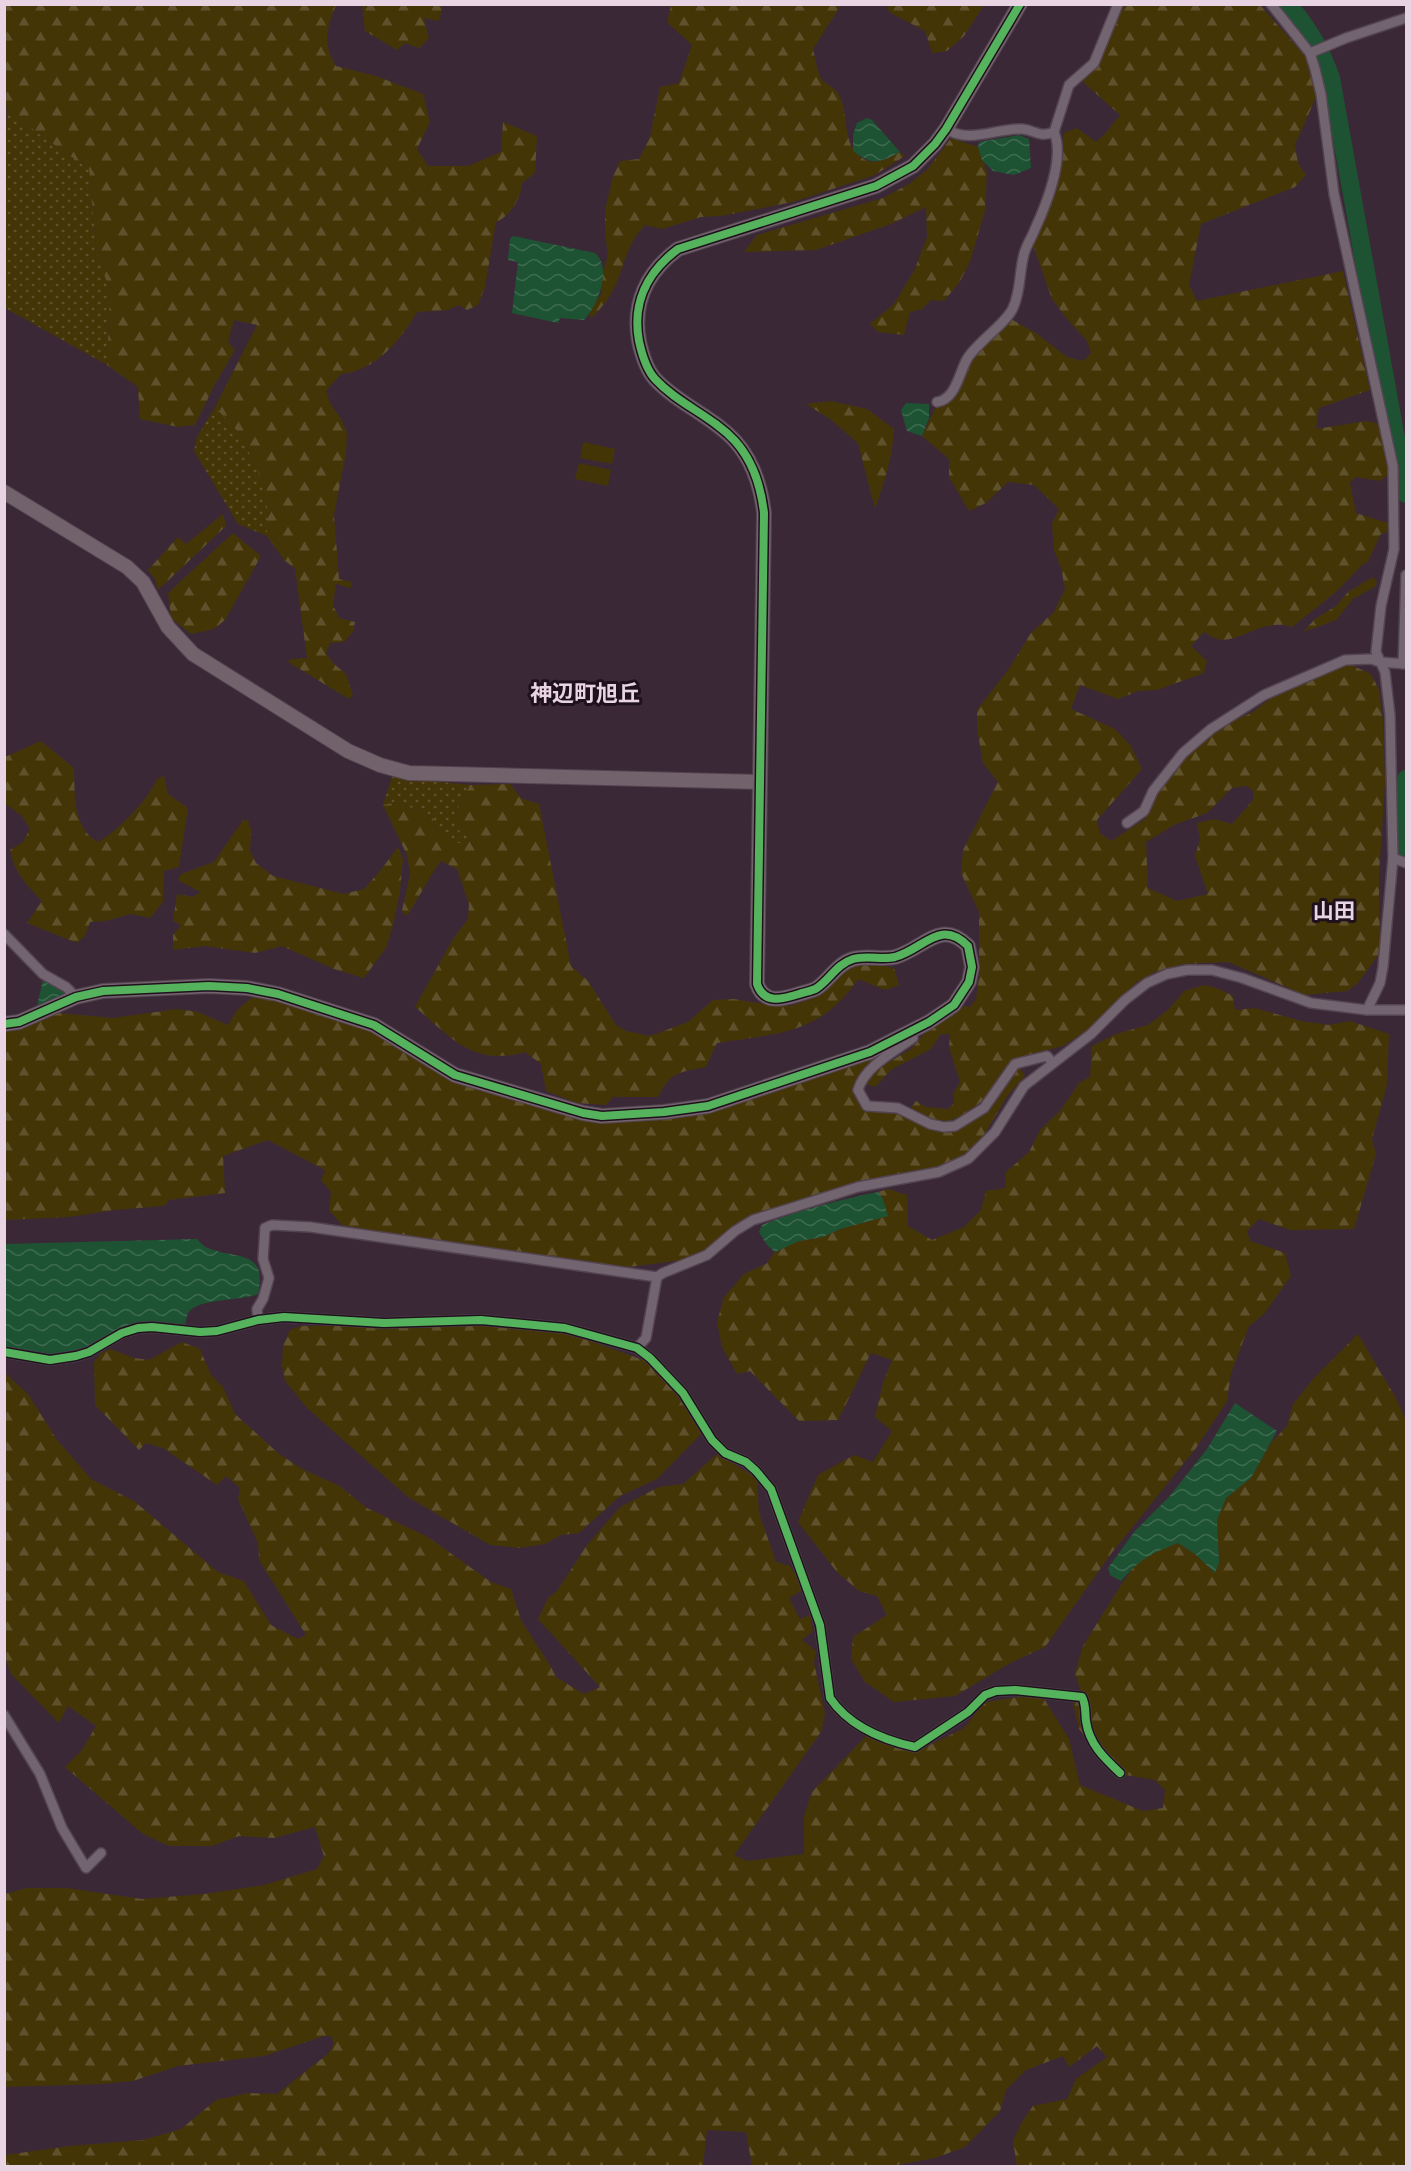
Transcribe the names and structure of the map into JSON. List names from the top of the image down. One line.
{"districts":["神辺町旭丘","山田"]}
